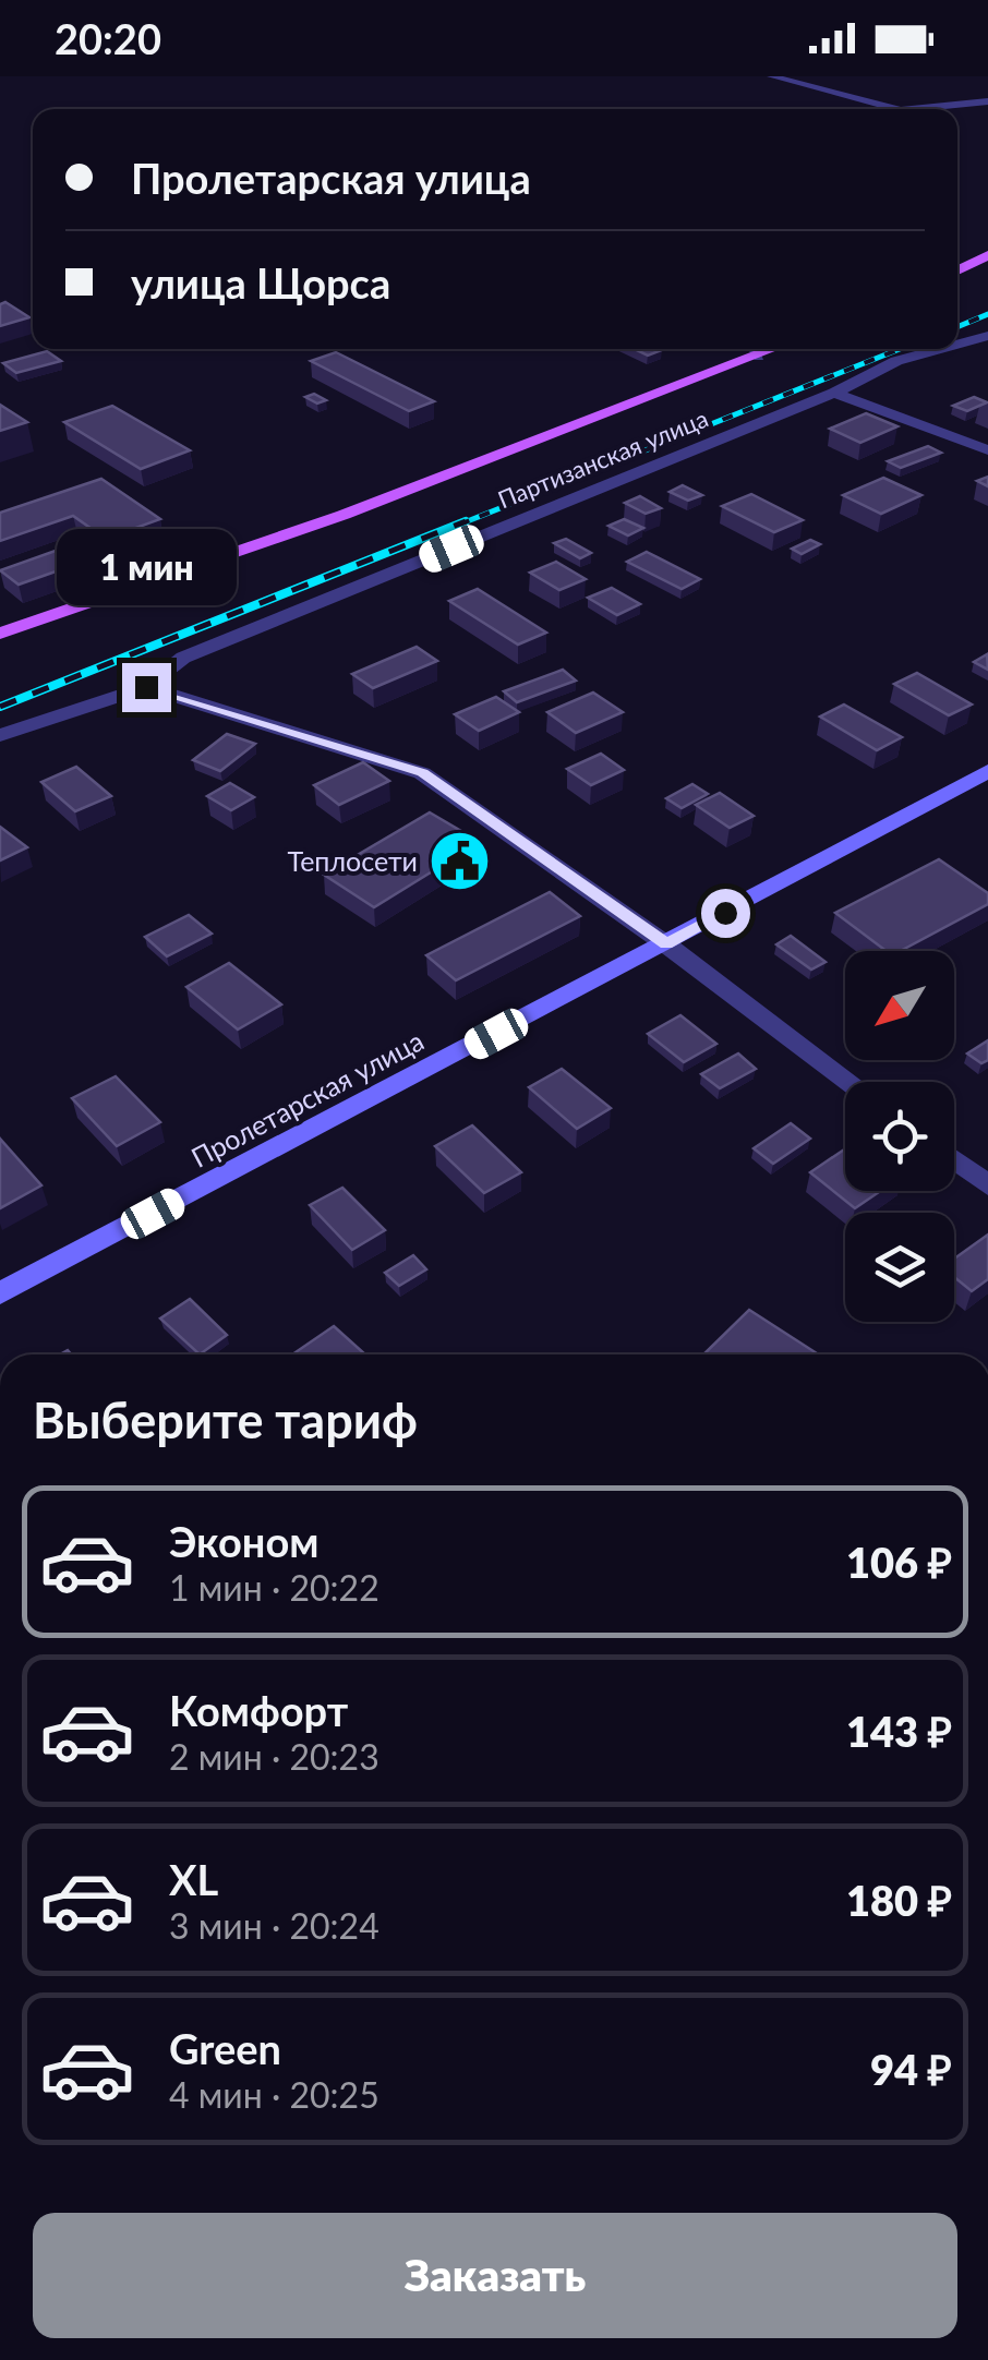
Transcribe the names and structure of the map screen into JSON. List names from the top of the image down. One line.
{"streets":{"main road":["Партизанская улица"],"street":["Пролетарская улица"]},"places":{"public building":["Теплосети"]},"north":"bottom left","page":{"status":"20:20","banner":["Пролетарская улица","улица Щорса"],"bubble":"1 мин","heading":"Выберите тариф","list":[{"name":"Эконом","note":"1 мин · 20:22","value":"106 ₽"},{"name":"Комфорт","note":"2 мин · 20:23","value":"143 ₽"},{"name":"XL","note":"3 мин · 20:24","value":"180 ₽"},{"name":"Green","note":"4 мин · 20:25","value":"94 ₽"}],"buttons":"Заказать"}}
